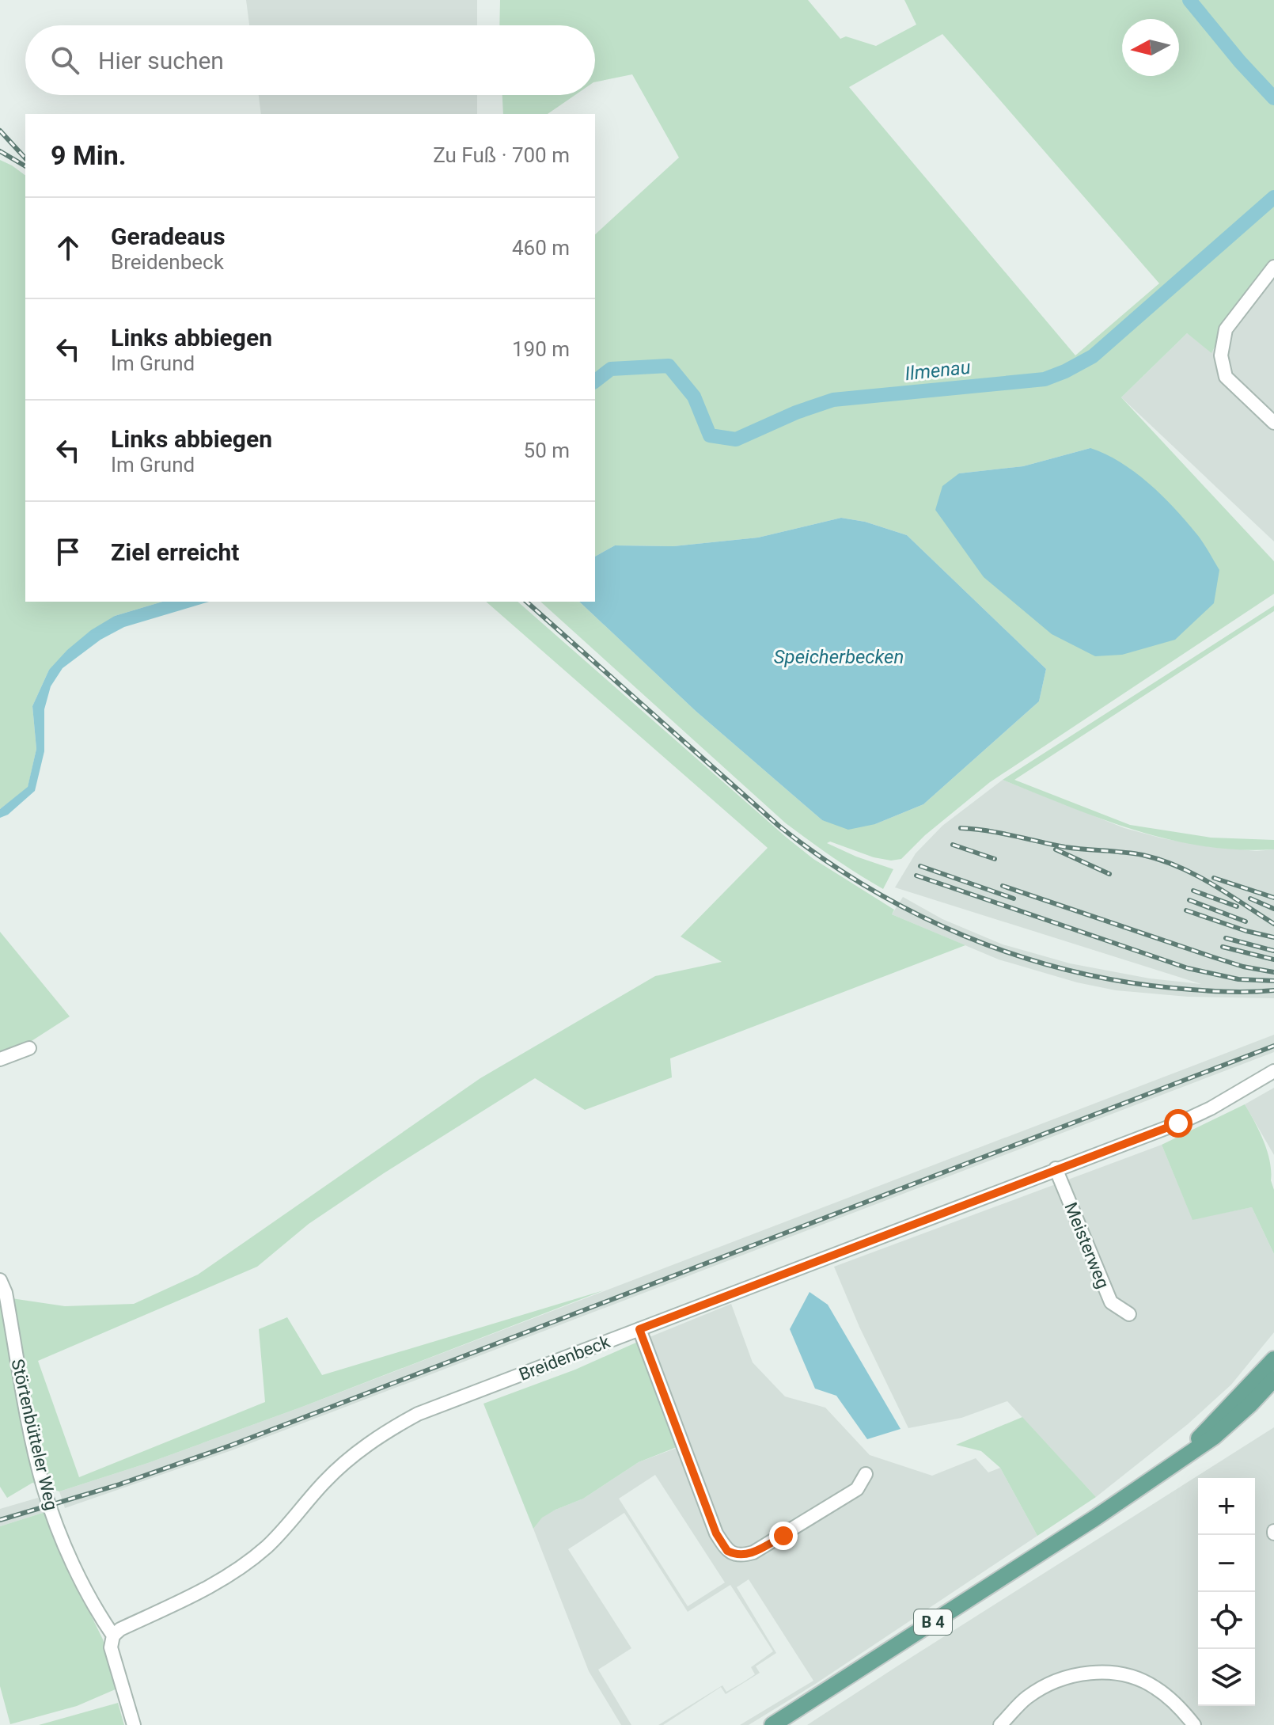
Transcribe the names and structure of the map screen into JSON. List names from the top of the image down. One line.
{"streets":{"main road":["B 4"],"street":["Meisterweg","Breidenbeck","Störtenbütteler Weg"]},"crossings":[["Meisterweg","Breidenbeck"],["Breidenbeck","Störtenbütteler Weg"]],"water":["Ilmenau","Speicherbecken"],"north":"left","page":{"search":"Hier suchen","heading":["9 Min.","Zu Fuß · 700 m"],"list":[["Geradeaus","Breidenbeck","460 m"],["Links abbiegen","Im Grund","190 m"],["Links abbiegen","Im Grund","50 m"],"Ziel erreicht"],"map_buttons":["+","−"]}}
